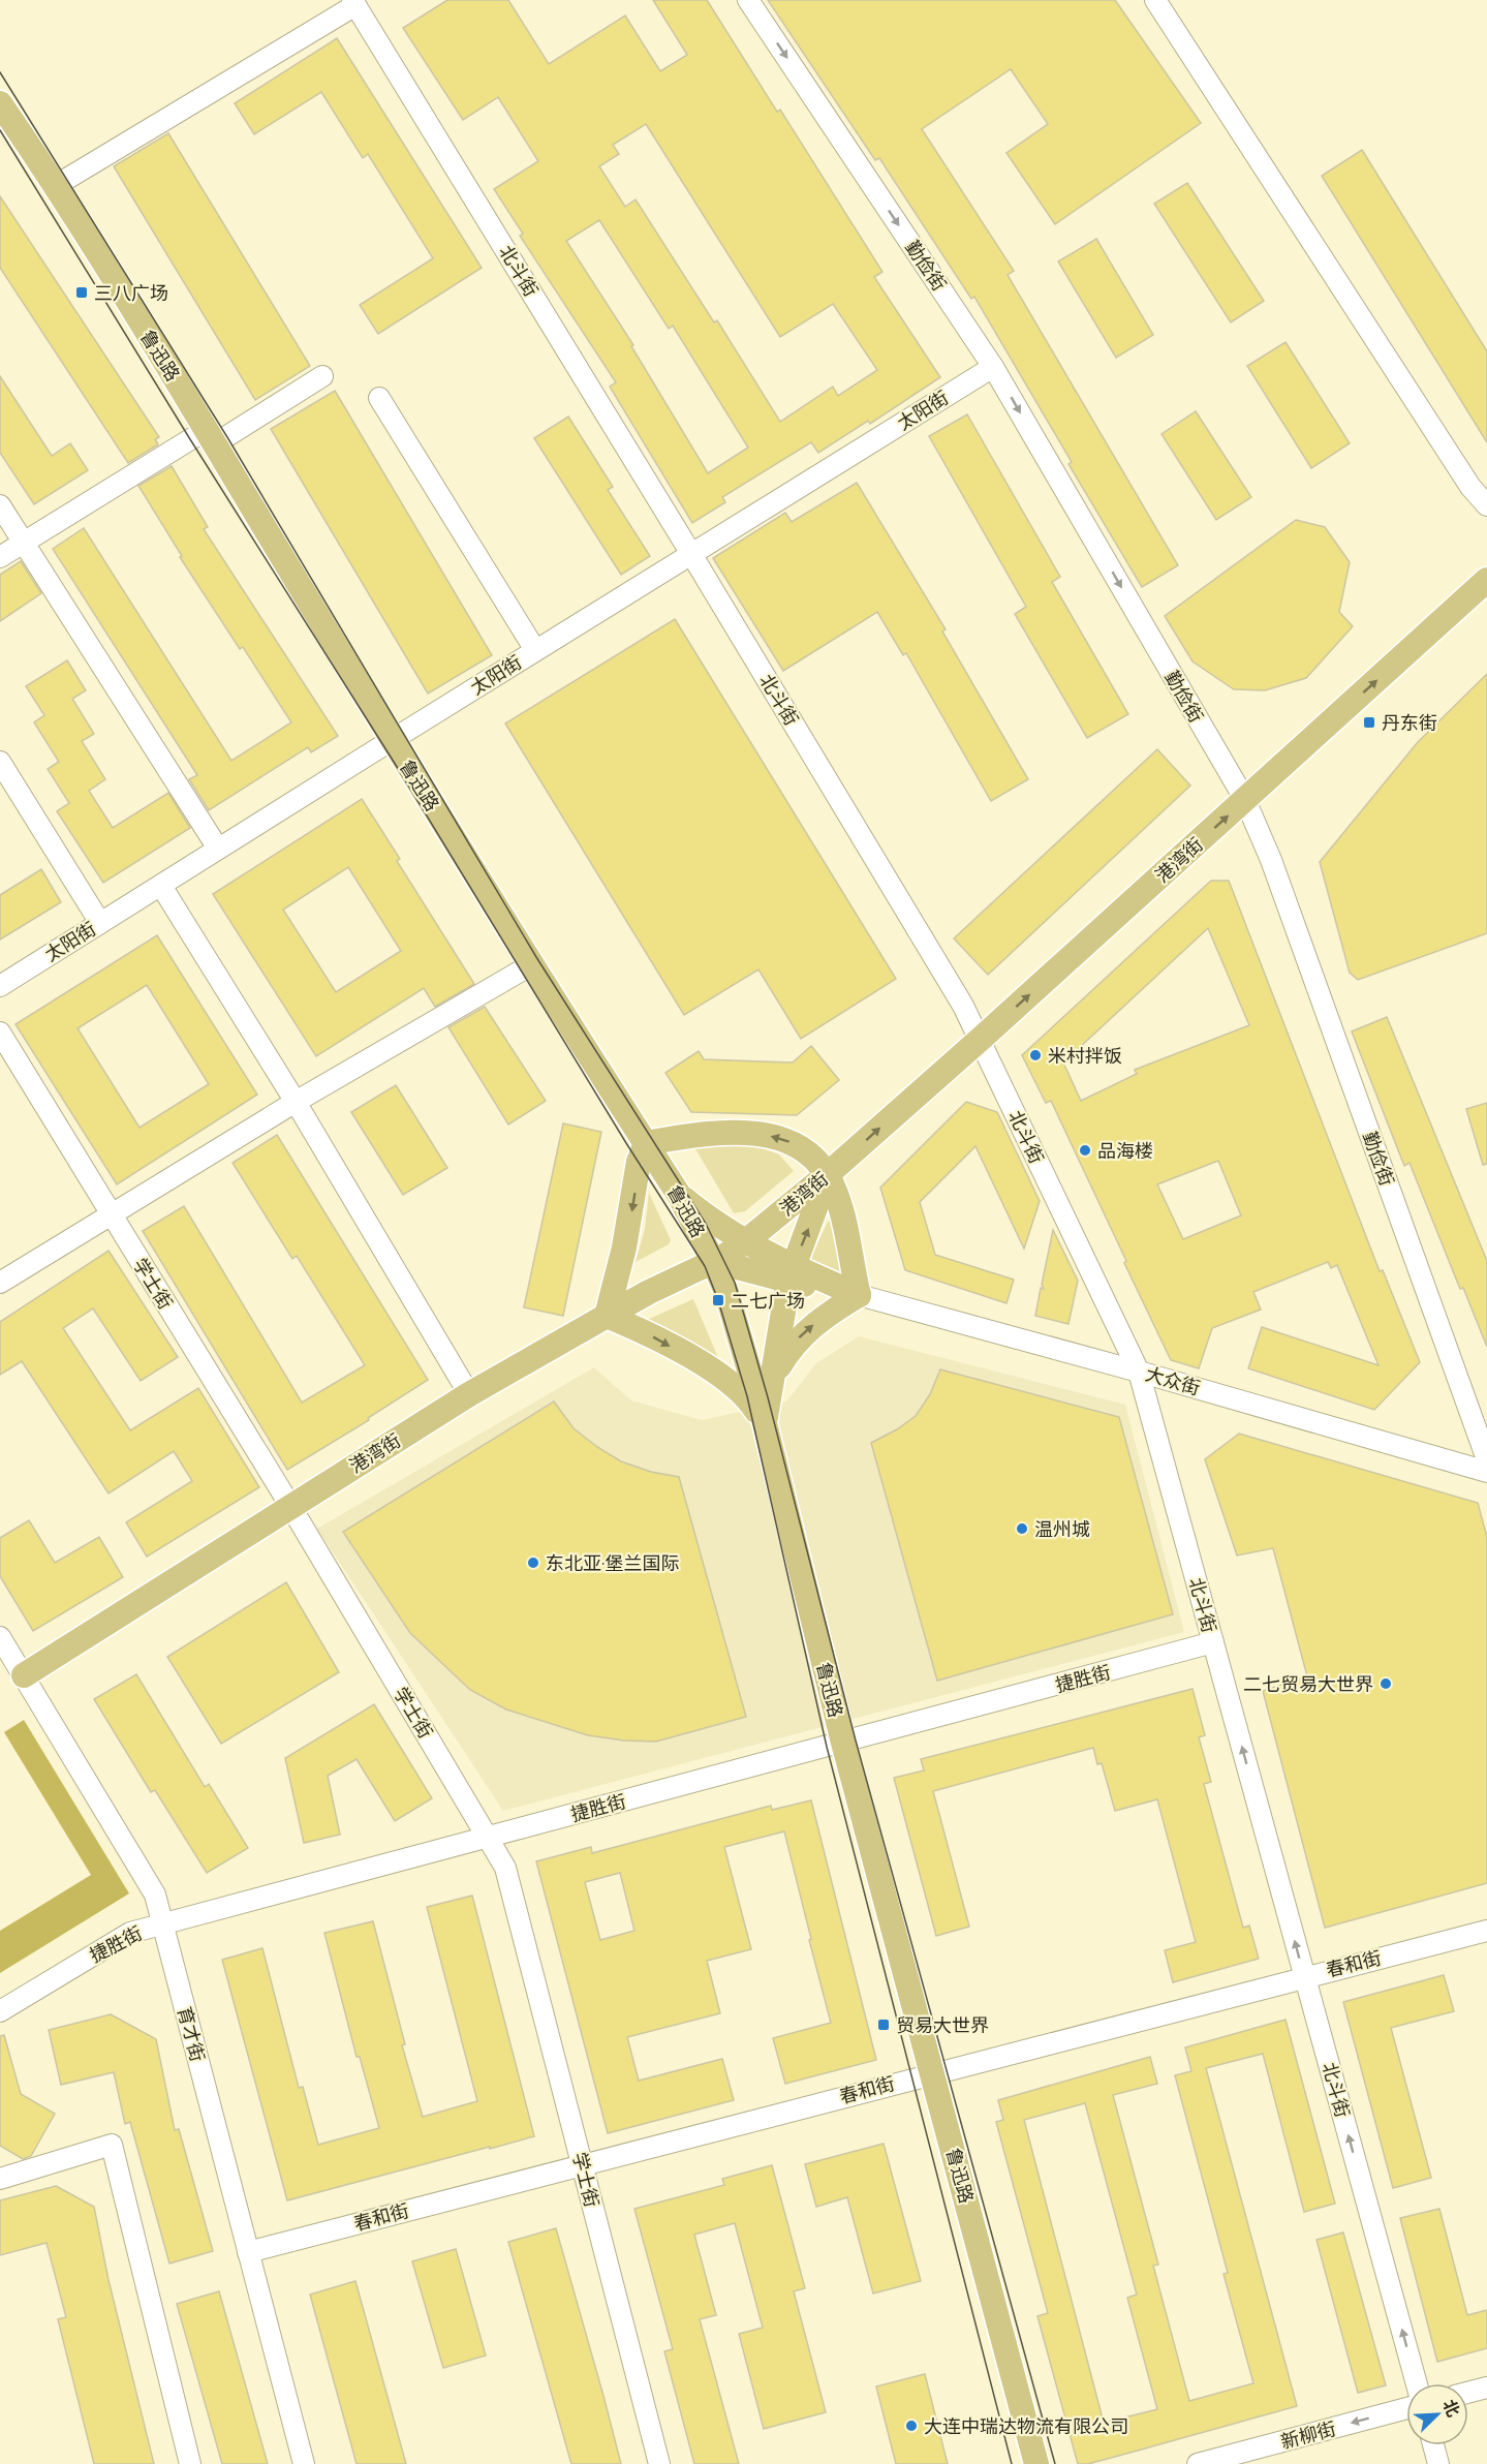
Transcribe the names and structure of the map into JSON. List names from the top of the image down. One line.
{"streets":{"main road":["鲁迅路","港湾街"],"street":["勤俭街","北斗街","太阳街","学士街","大众街","捷胜街","春和街","育才街","新柳街"]},"crossings":[["勤俭街","太阳街"],["勤俭街","港湾街"],["北斗街","太阳街"],["北斗街","港湾街"],["北斗街","大众街"],["北斗街","捷胜街"],["北斗街","春和街"],["鲁迅路","太阳街"],["鲁迅路","港湾街"],["鲁迅路","捷胜街"],["鲁迅路","春和街"],["港湾街","学士街"],["港湾街","育才街"],["学士街","捷胜街"],["学士街","春和街"],["捷胜街","育才街"],["春和街","育才街"]],"one_way":["勤俭街","港湾街","新柳街"],"places":{"transit":["三八广场","丹东街","二七广场","贸易大世界"],"other":["米村拌饭","品海楼","温州城","东北亚·堡兰国际","二七贸易大世界","大连中瑞达物流有限公司"]},"north":"top right"}
